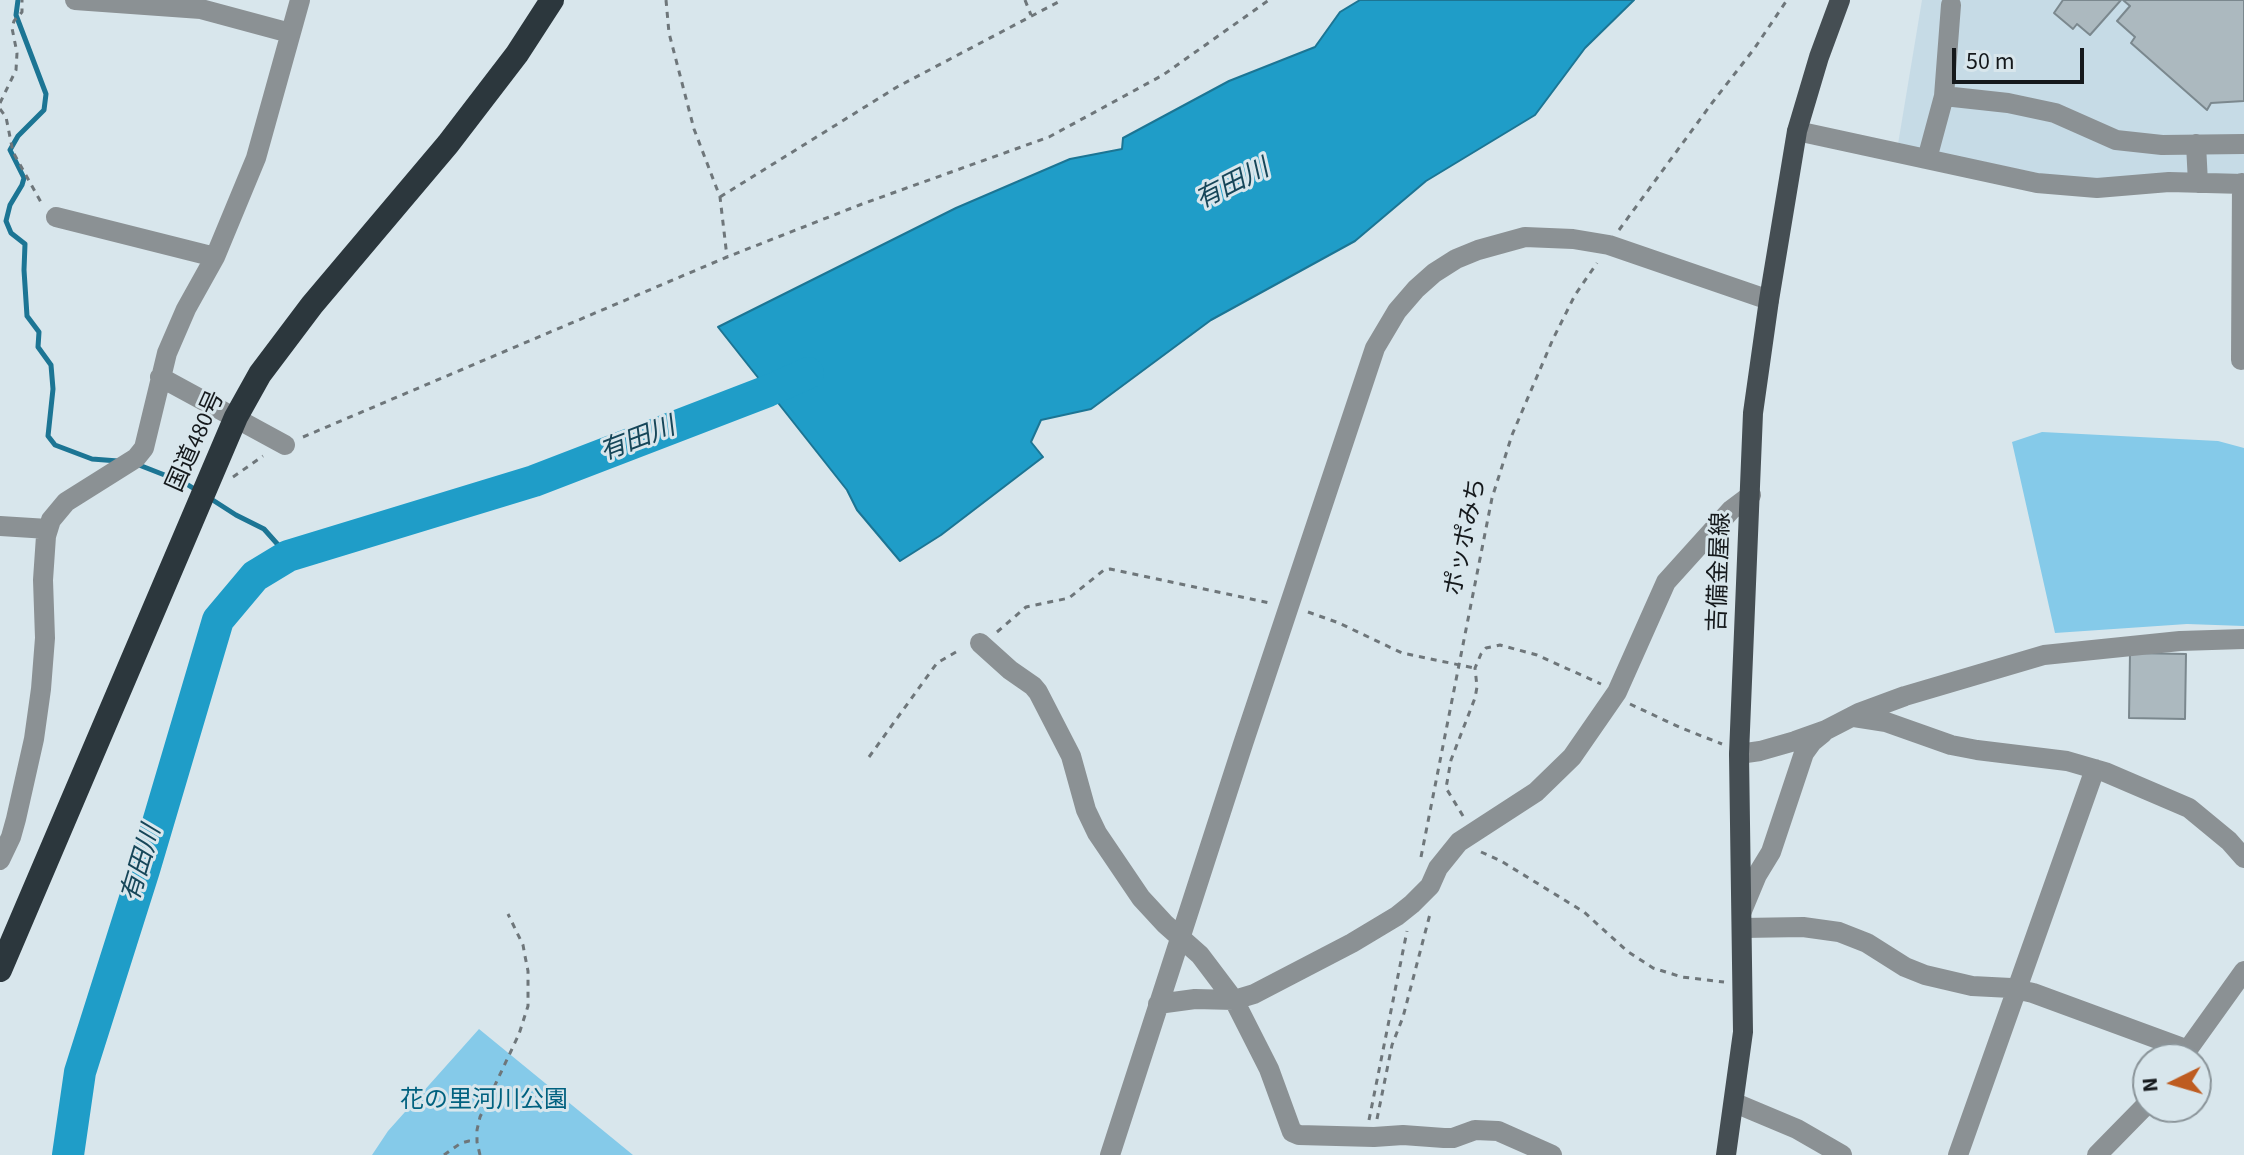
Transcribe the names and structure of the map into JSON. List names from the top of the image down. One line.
{"streets":{"highway":["国道480号"],"main road":["吉備金屋線"],"path":["ポッポみち"]},"water":["有田川"],"parks":["花の里河川公園"],"scale_bar":"50 m","north":"left"}
